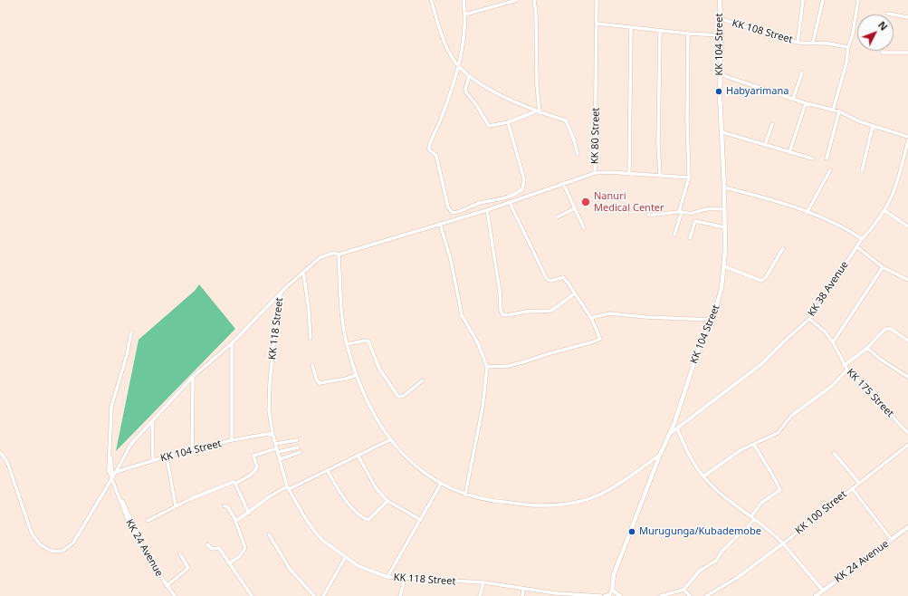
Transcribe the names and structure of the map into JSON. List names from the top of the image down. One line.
{"streets":{"street":["KK 108 Street","KK 104 Street","KK 80 Street","KK 38 Avenue","KK 118 Street","KK 175 Street","KK 100 Street","KK 24 Avenue"]},"crossings":[["KK 108 Street","KK 104 Street"],["KK 104 Street","KK 80 Street"],["KK 104 Street","KK 38 Avenue"],["KK 104 Street","KK 118 Street"],["KK 80 Street","KK 118 Street"],["KK 38 Avenue","KK 175 Street"]],"places":["Habyarimana","Nanuri Medical Center","Murugunga/Kubademobe"],"north":"top right"}
